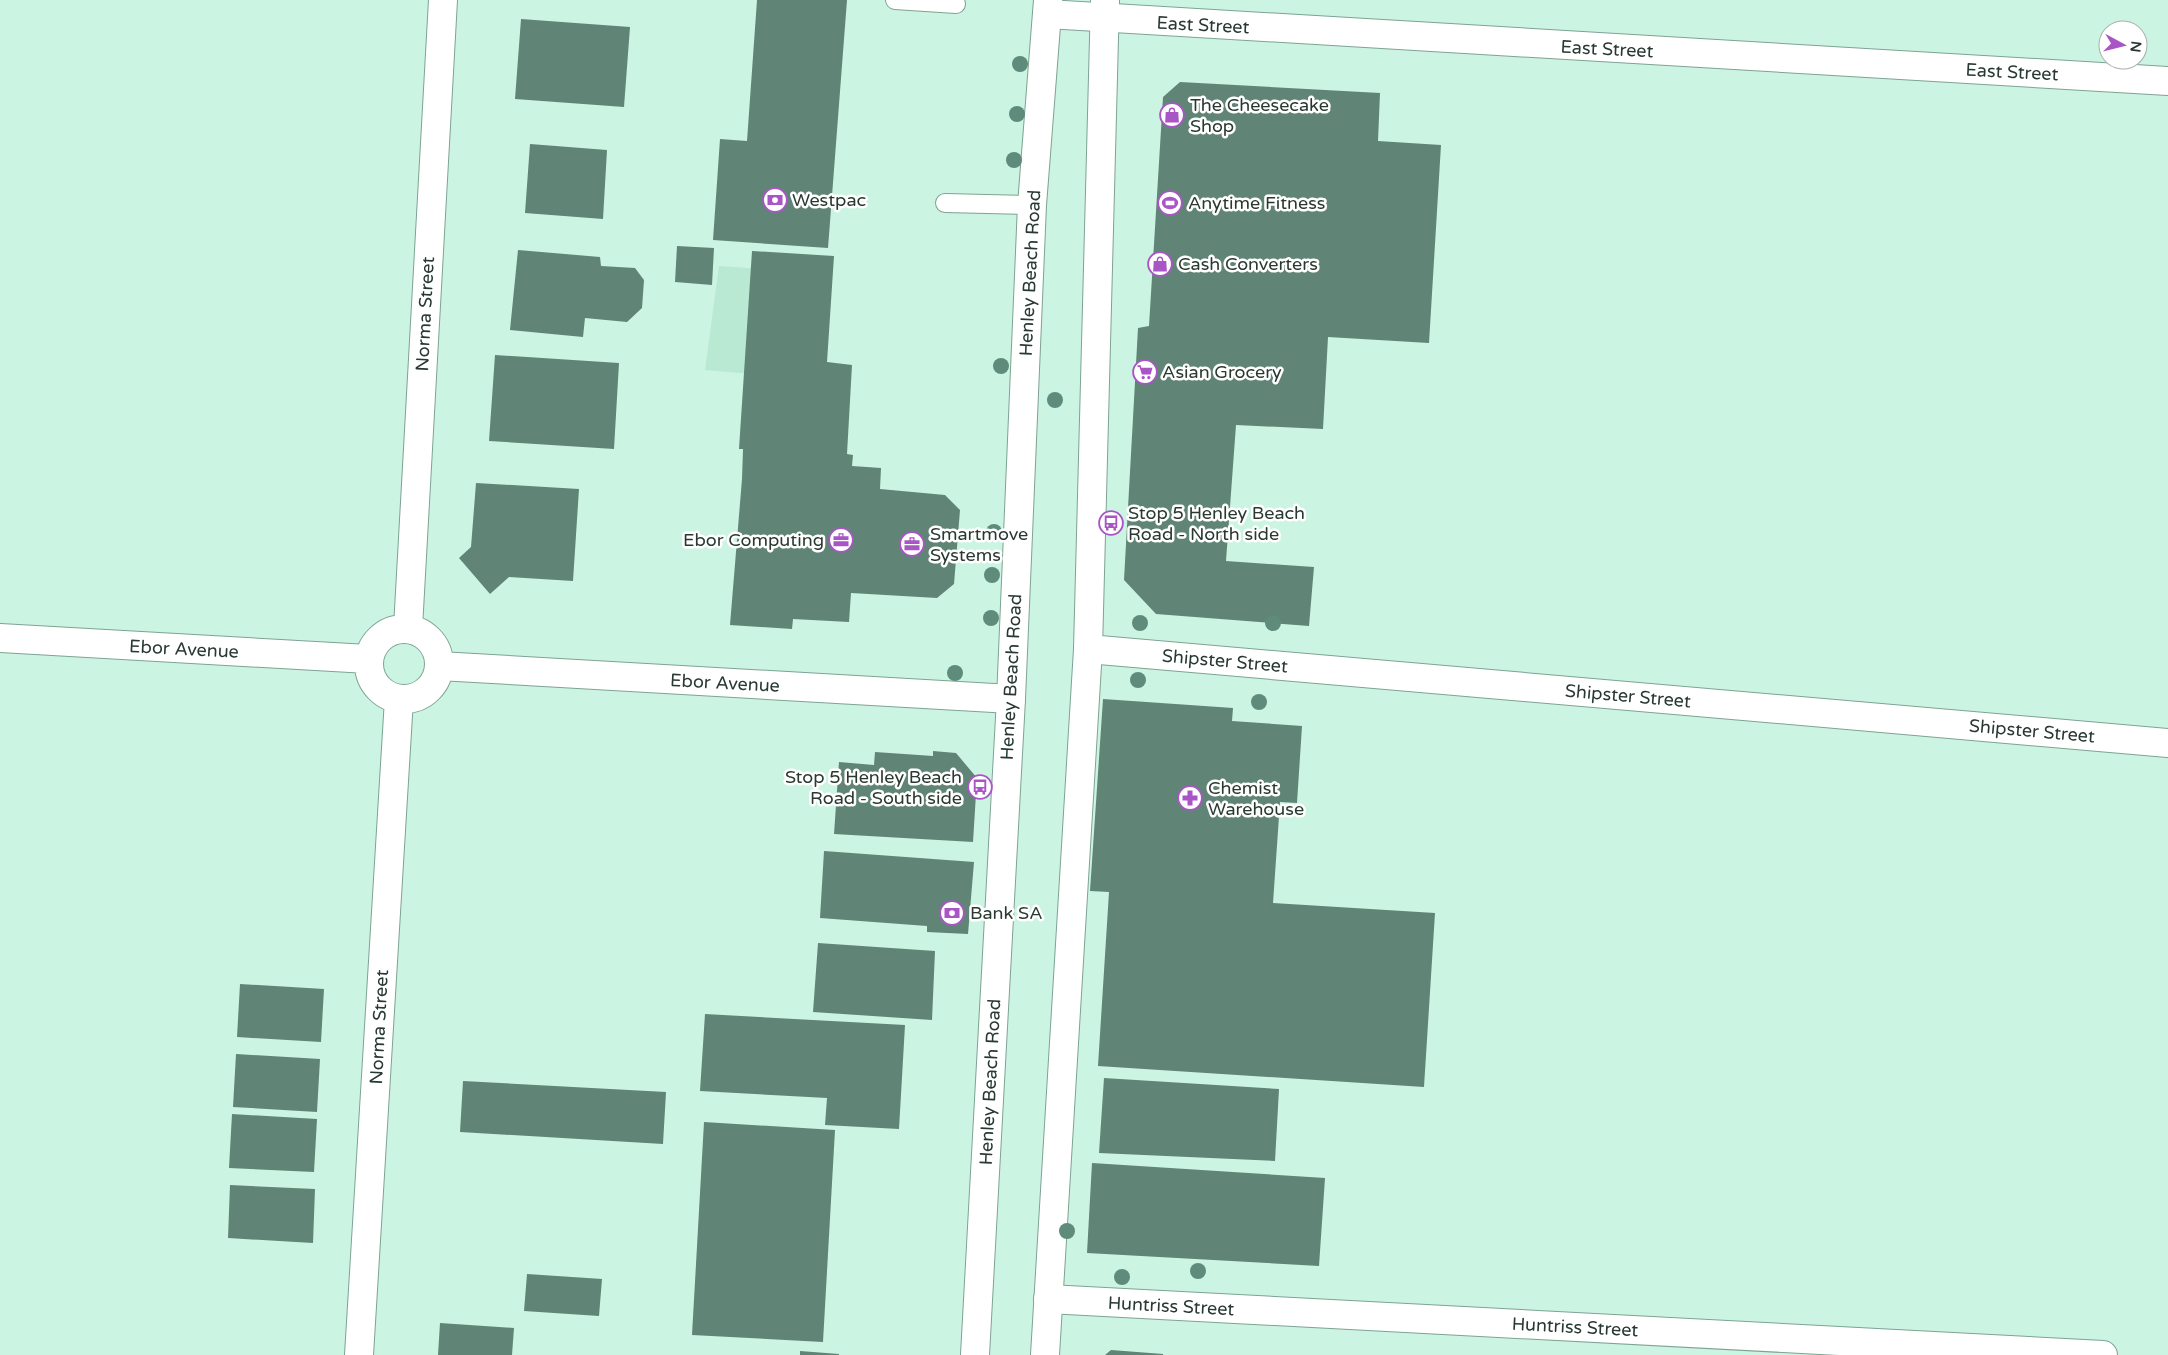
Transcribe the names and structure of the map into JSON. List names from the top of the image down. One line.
{"streets":{"street":["East Street","Henley Beach Road","Norma Street","Ebor Avenue","Shipster Street","Huntriss Street"]},"crossings":[["East Street","Henley Beach Road"],["Henley Beach Road","Ebor Avenue"],["Norma Street","Ebor Avenue"]],"places":{"shop":["The Cheesecake Shop","Cash Converters"],"bank":["Westpac","Bank SA"],"sports":["Anytime Fitness"],"supermarket":["Asian Grocery"],"bus stop":["Stop 5 Henley Beach Road - North side","Stop 5 Henley Beach Road - South side"],"office":["Ebor Computing","Smartmove Systems"],"pharmacy":["Chemist Warehouse"]},"north":"right"}
